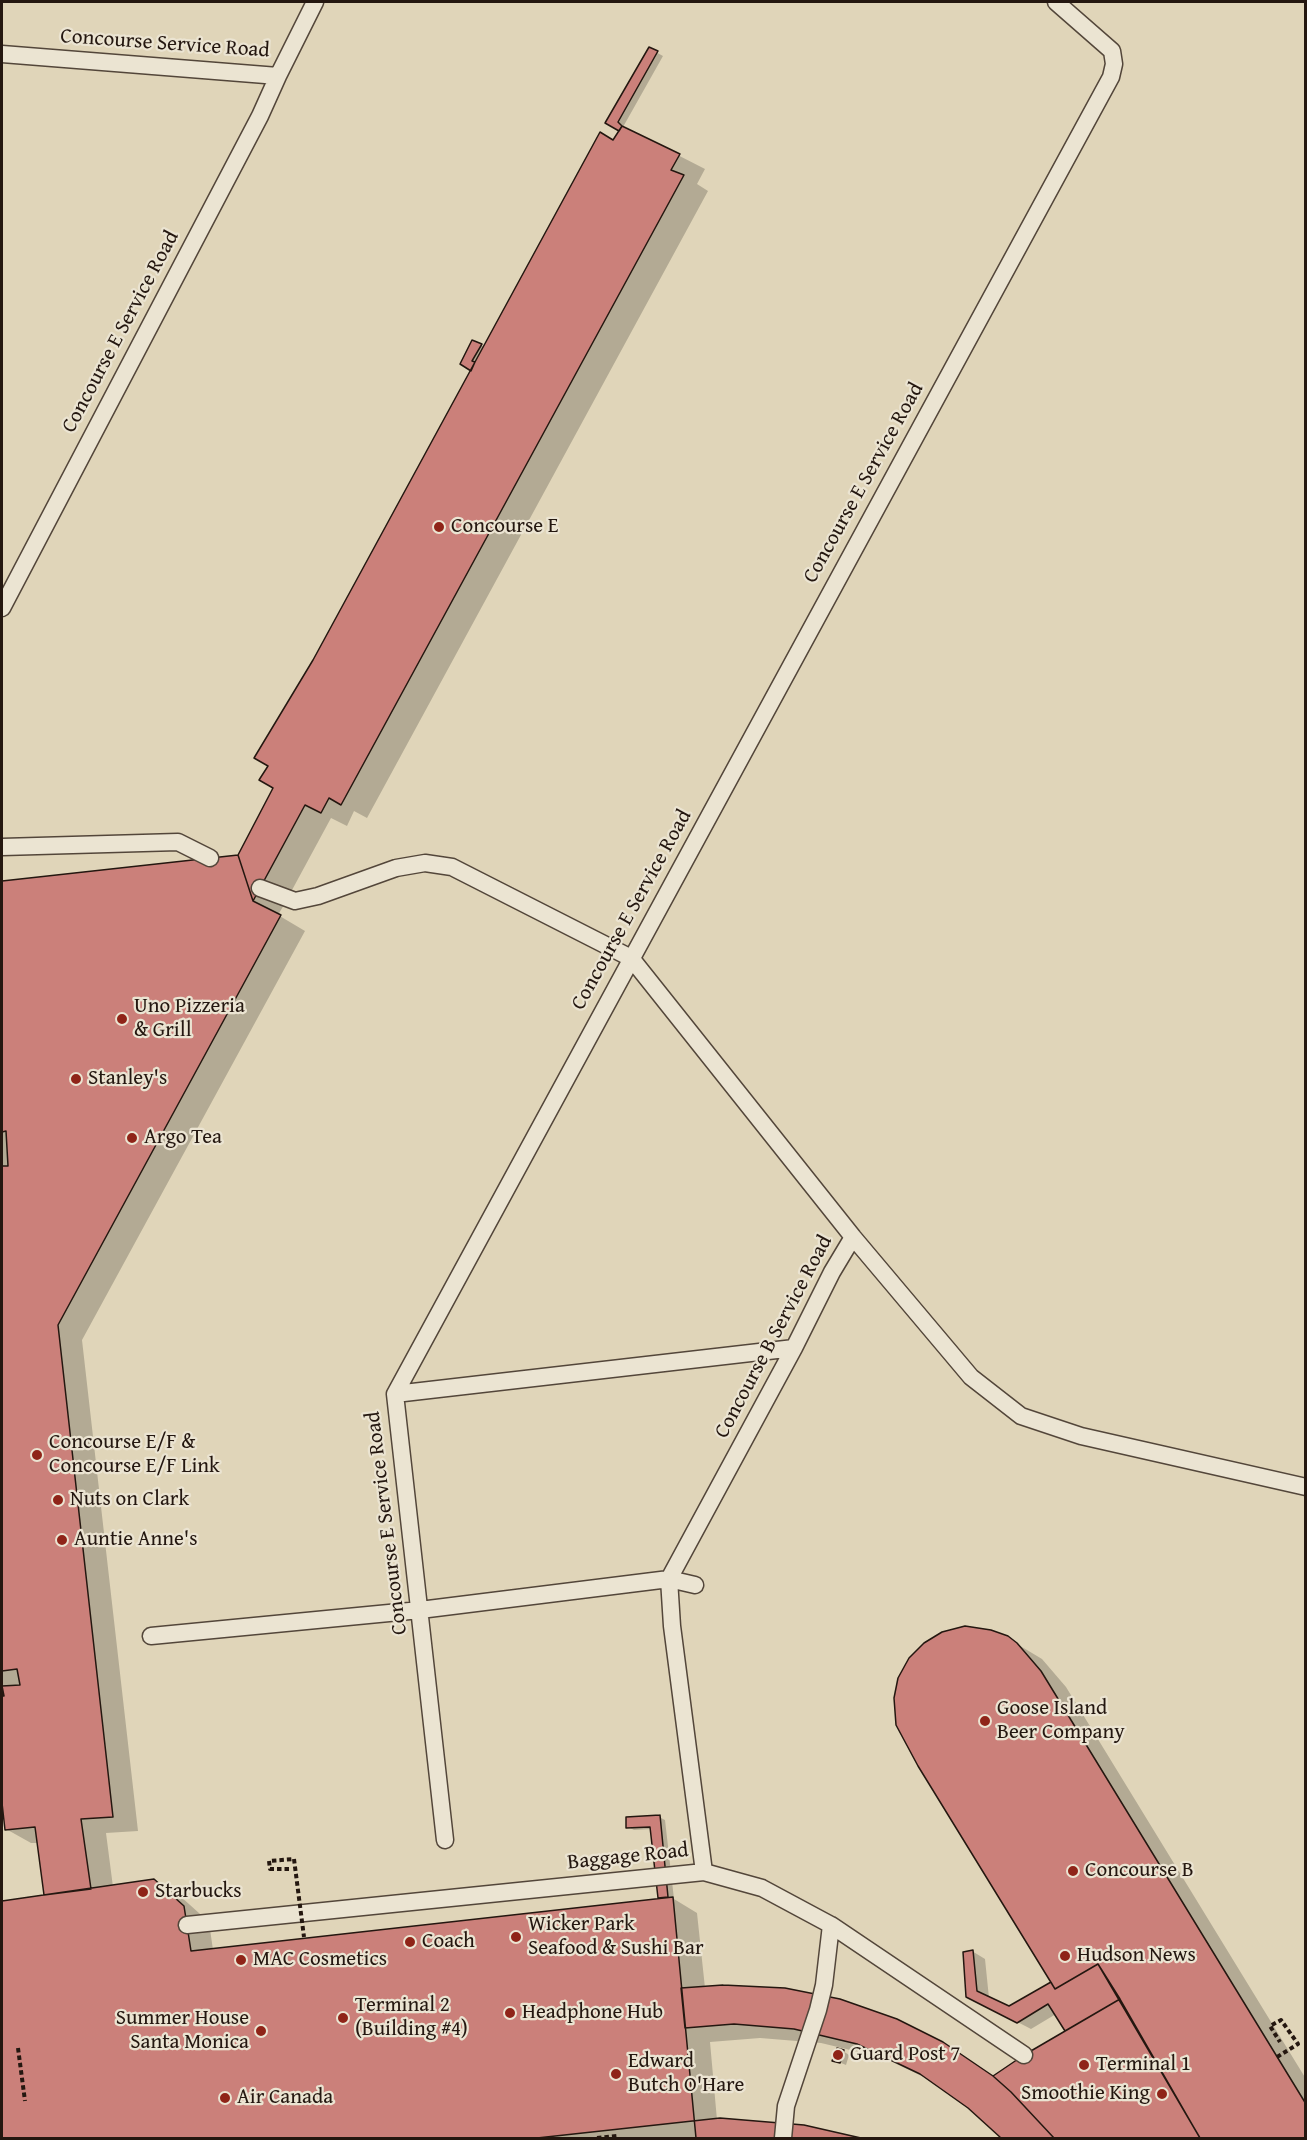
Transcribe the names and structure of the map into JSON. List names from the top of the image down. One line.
{"streets":{"lane":["Concourse Service Road","Concourse E Service Road","Concourse B Service Road","Baggage Road"]},"crossings":[["Concourse Service Road","Concourse E Service Road"]],"places":["Concourse E","Uno Pizzeria & Grill","Stanley's","Argo Tea","Concourse E/F & Concourse E/F Link","Nuts on Clark","Auntie Anne's","Goose Island Beer Company","Concourse B","Starbucks","Wicker Park Seafood & Sushi Bar","Coach","Hudson News","MAC Cosmetics","Headphone Hub","Terminal 2 (Building #4)","Summer House Santa Monica","Guard Post 7","Terminal 1","Edward Butch O'Hare","Smoothie King","Air Canada"]}
